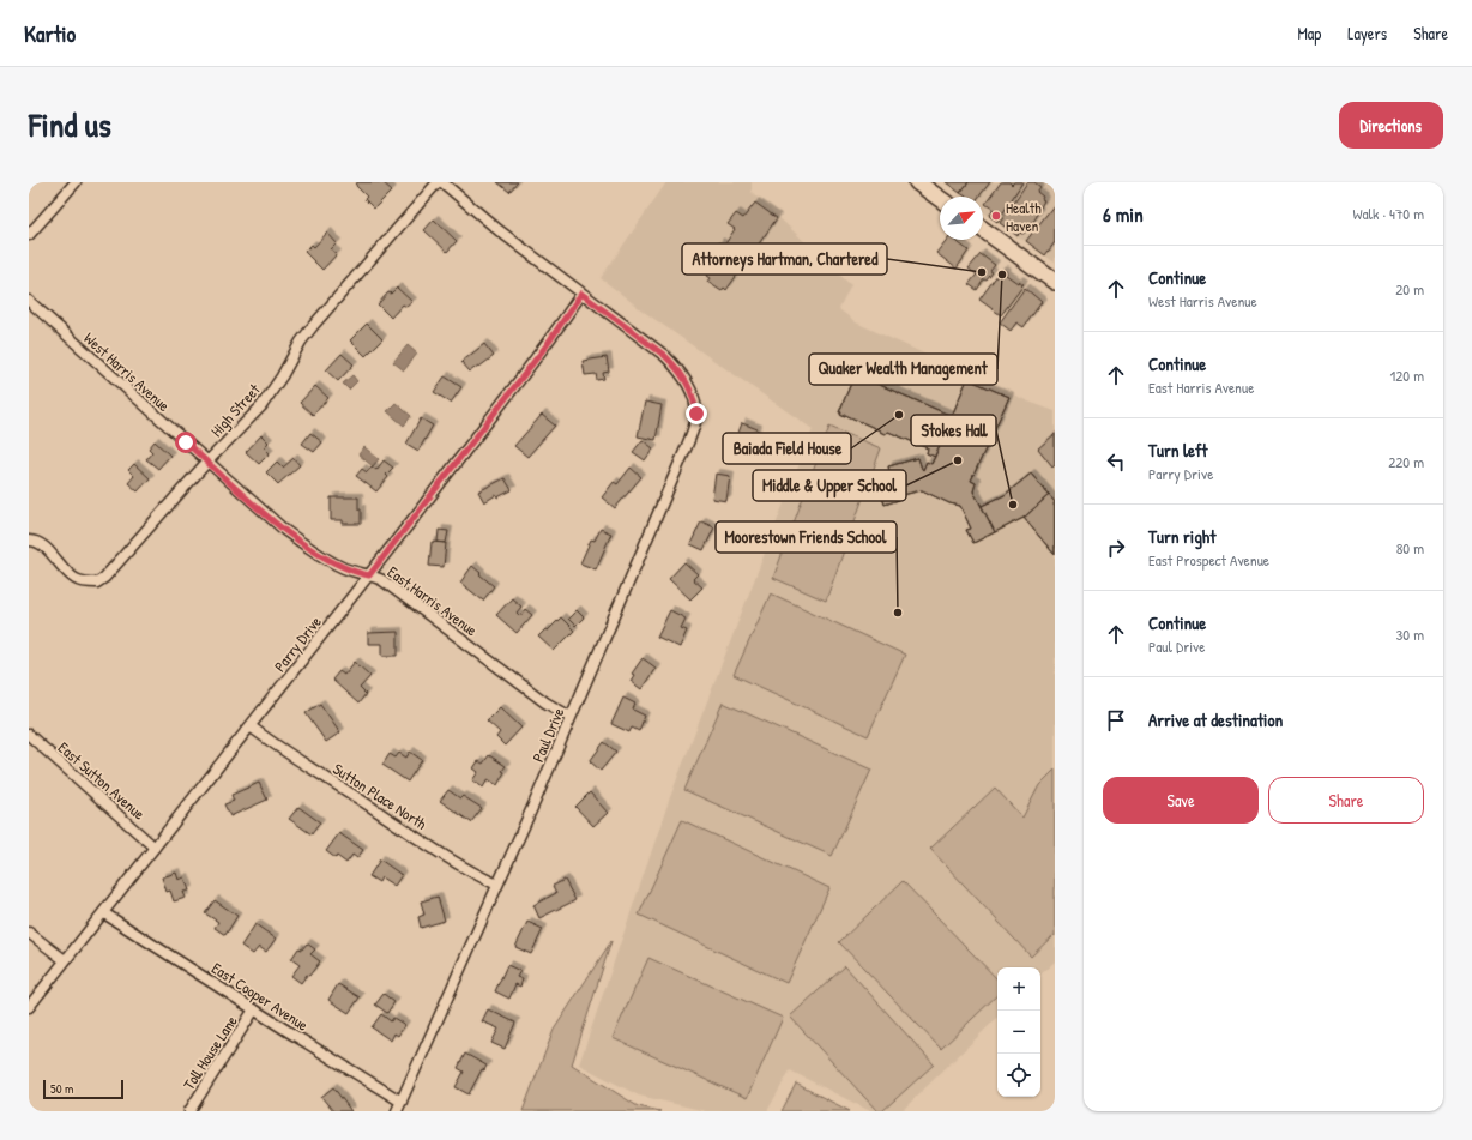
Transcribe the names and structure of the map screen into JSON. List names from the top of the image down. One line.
{"streets":{"street":["West Harris Avenue","High Street","East Harris Avenue","Parry Drive","Paul Drive","East Sutton Avenue","Sutton Place North","East Cooper Avenue","Toll House Lane"]},"crossings":[["West Harris Avenue","High Street"],["West Harris Avenue","East Harris Avenue"],["High Street","East Harris Avenue"],["East Harris Avenue","Parry Drive"],["East Harris Avenue","Paul Drive"],["Parry Drive","Paul Drive"],["Parry Drive","East Sutton Avenue"],["Parry Drive","Sutton Place North"],["Parry Drive","East Cooper Avenue"],["Paul Drive","Sutton Place North"],["Paul Drive","East Cooper Avenue"],["East Cooper Avenue","Toll House Lane"]],"places":["Health Haven","Attorneys Hartman, Chartered","Quaker Wealth Management","Baiada Field House","Middle & Upper School","Stokes Hall","Moorestown Friends School"],"scale_bar":"50 m","north":"top right","page":{"header":"Kartio","nav":["Map","Layers","Share"],"title":"Find us","buttons":["Directions",["Save","Share"]],"heading":["6 min","Walk · 470 m"],"list":[["Continue","West Harris Avenue","20 m"],["Continue","East Harris Avenue","120 m"],["Turn left","Parry Drive","220 m"],["Turn right","East Prospect Avenue","80 m"],["Continue","Paul Drive","30 m"],"Arrive at destination"],"map_buttons":["+","−"],"scale":"50 m"}}
